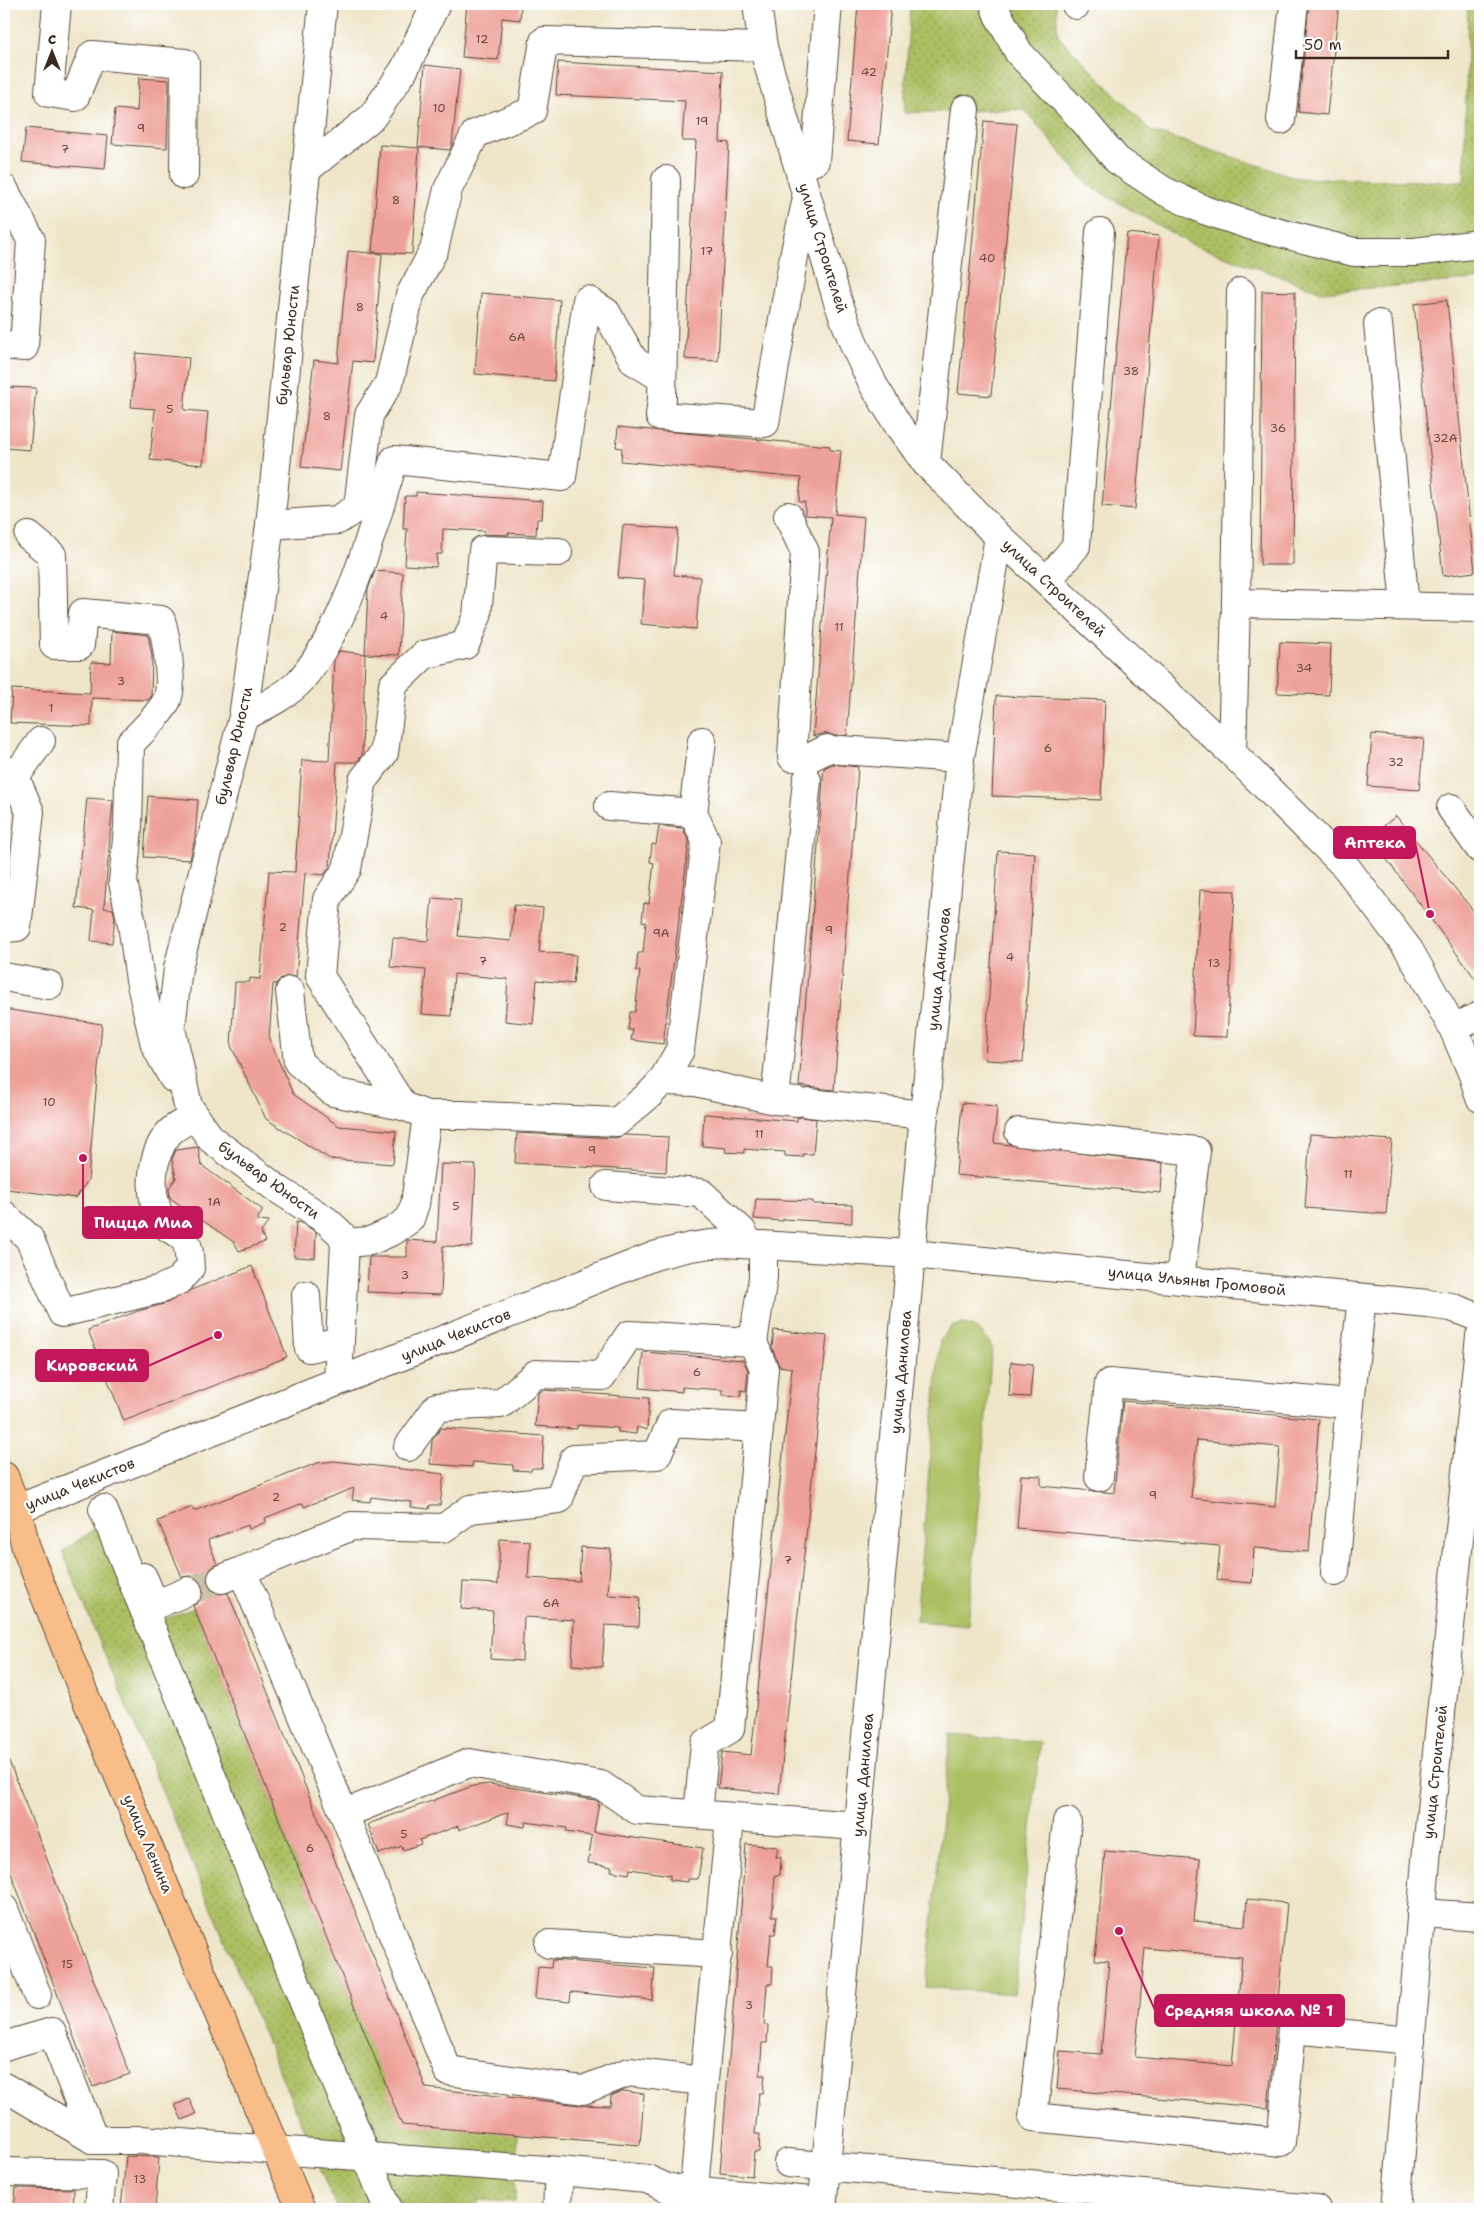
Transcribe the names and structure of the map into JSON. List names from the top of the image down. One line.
{"streets":{"main road":["улица Ленина"],"street":["улица Строителей","бульвар Юности","улица Данилова","улица Ульяны Громовой","улица Чекистов"]},"crossings":[["улица Строителей","улица Данилова"],["улица Данилова","улица Ульяны Громовой"],["улица Данилова","улица Чекистов"],["улица Ульяны Громовой","улица Чекистов"],["улица Чекистов","улица Ленина"]],"places":["Аптека","Пицца Миа","Кировский","Средняя школа № 1"],"house_numbers":["12","42","10","19","9","7","8","17","40","8","6А","38","5","8","36","32А","4","11","34","3","1","6","32","2","9","9А","4","7","13","10","11","9","11","1А","5","3","6","9","2","7","6А","5","6","15","3","13"],"scale_bar":"50 m","north":"top"}
